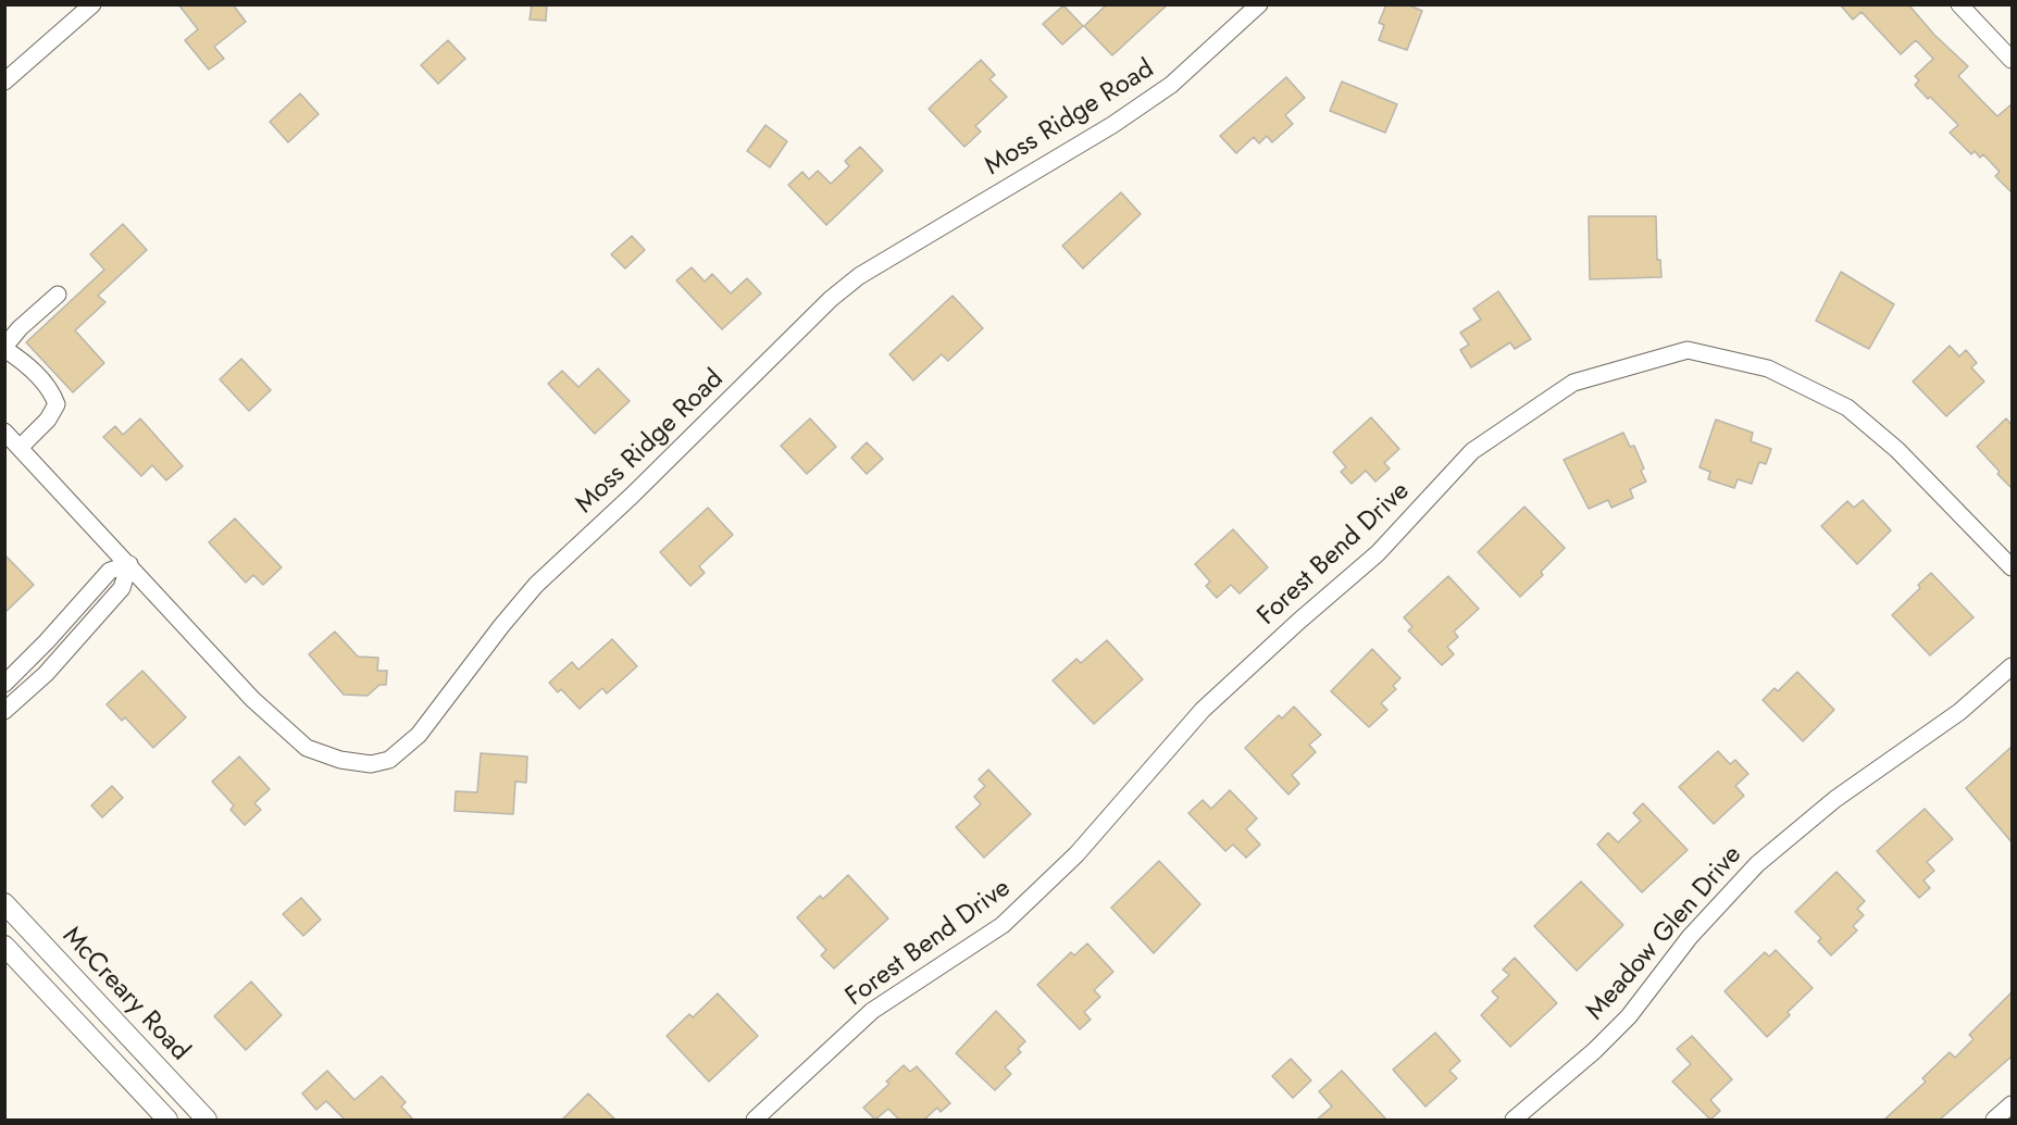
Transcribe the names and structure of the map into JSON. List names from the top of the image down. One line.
{"streets":{"main road":["McCreary Road"],"street":["Moss Ridge Road","Forest Bend Drive","Meadow Glen Drive"]}}
